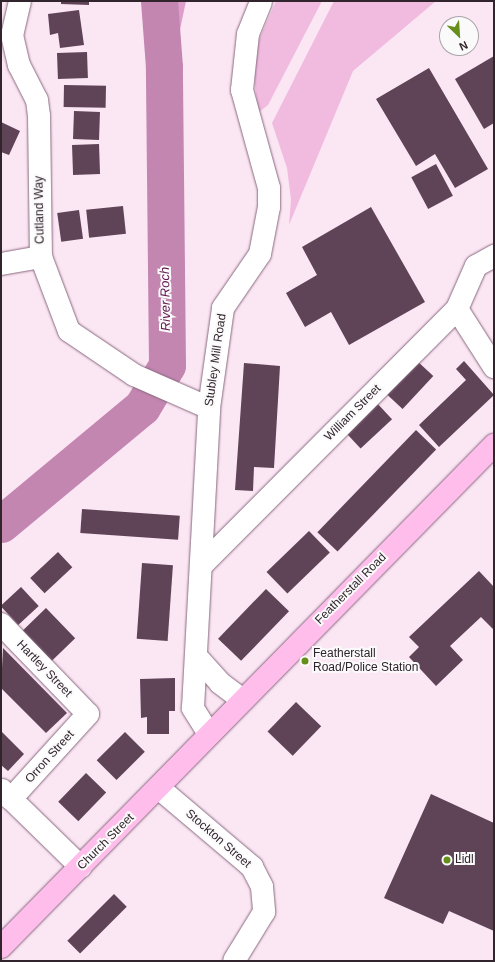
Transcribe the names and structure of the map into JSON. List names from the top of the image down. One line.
{"streets":{"highway":["Featherstall Road","Church Street"],"street":["Cutland Way","Stubley Mill Road","William Street","Hartley Street","Orron Street","Stockton Street"]},"crossings":[["Cutland Way","Stubley Mill Road"],["Stubley Mill Road","William Street"],["Stubley Mill Road","Featherstall Road"],["Stubley Mill Road","Church Street"],["Featherstall Road","Church Street"],["Hartley Street","Orron Street"],["Stockton Street","Church Street"]],"water":["River Roch"],"places":["Featherstall Road/Police Station","Lidl"],"north":"bottom right"}
